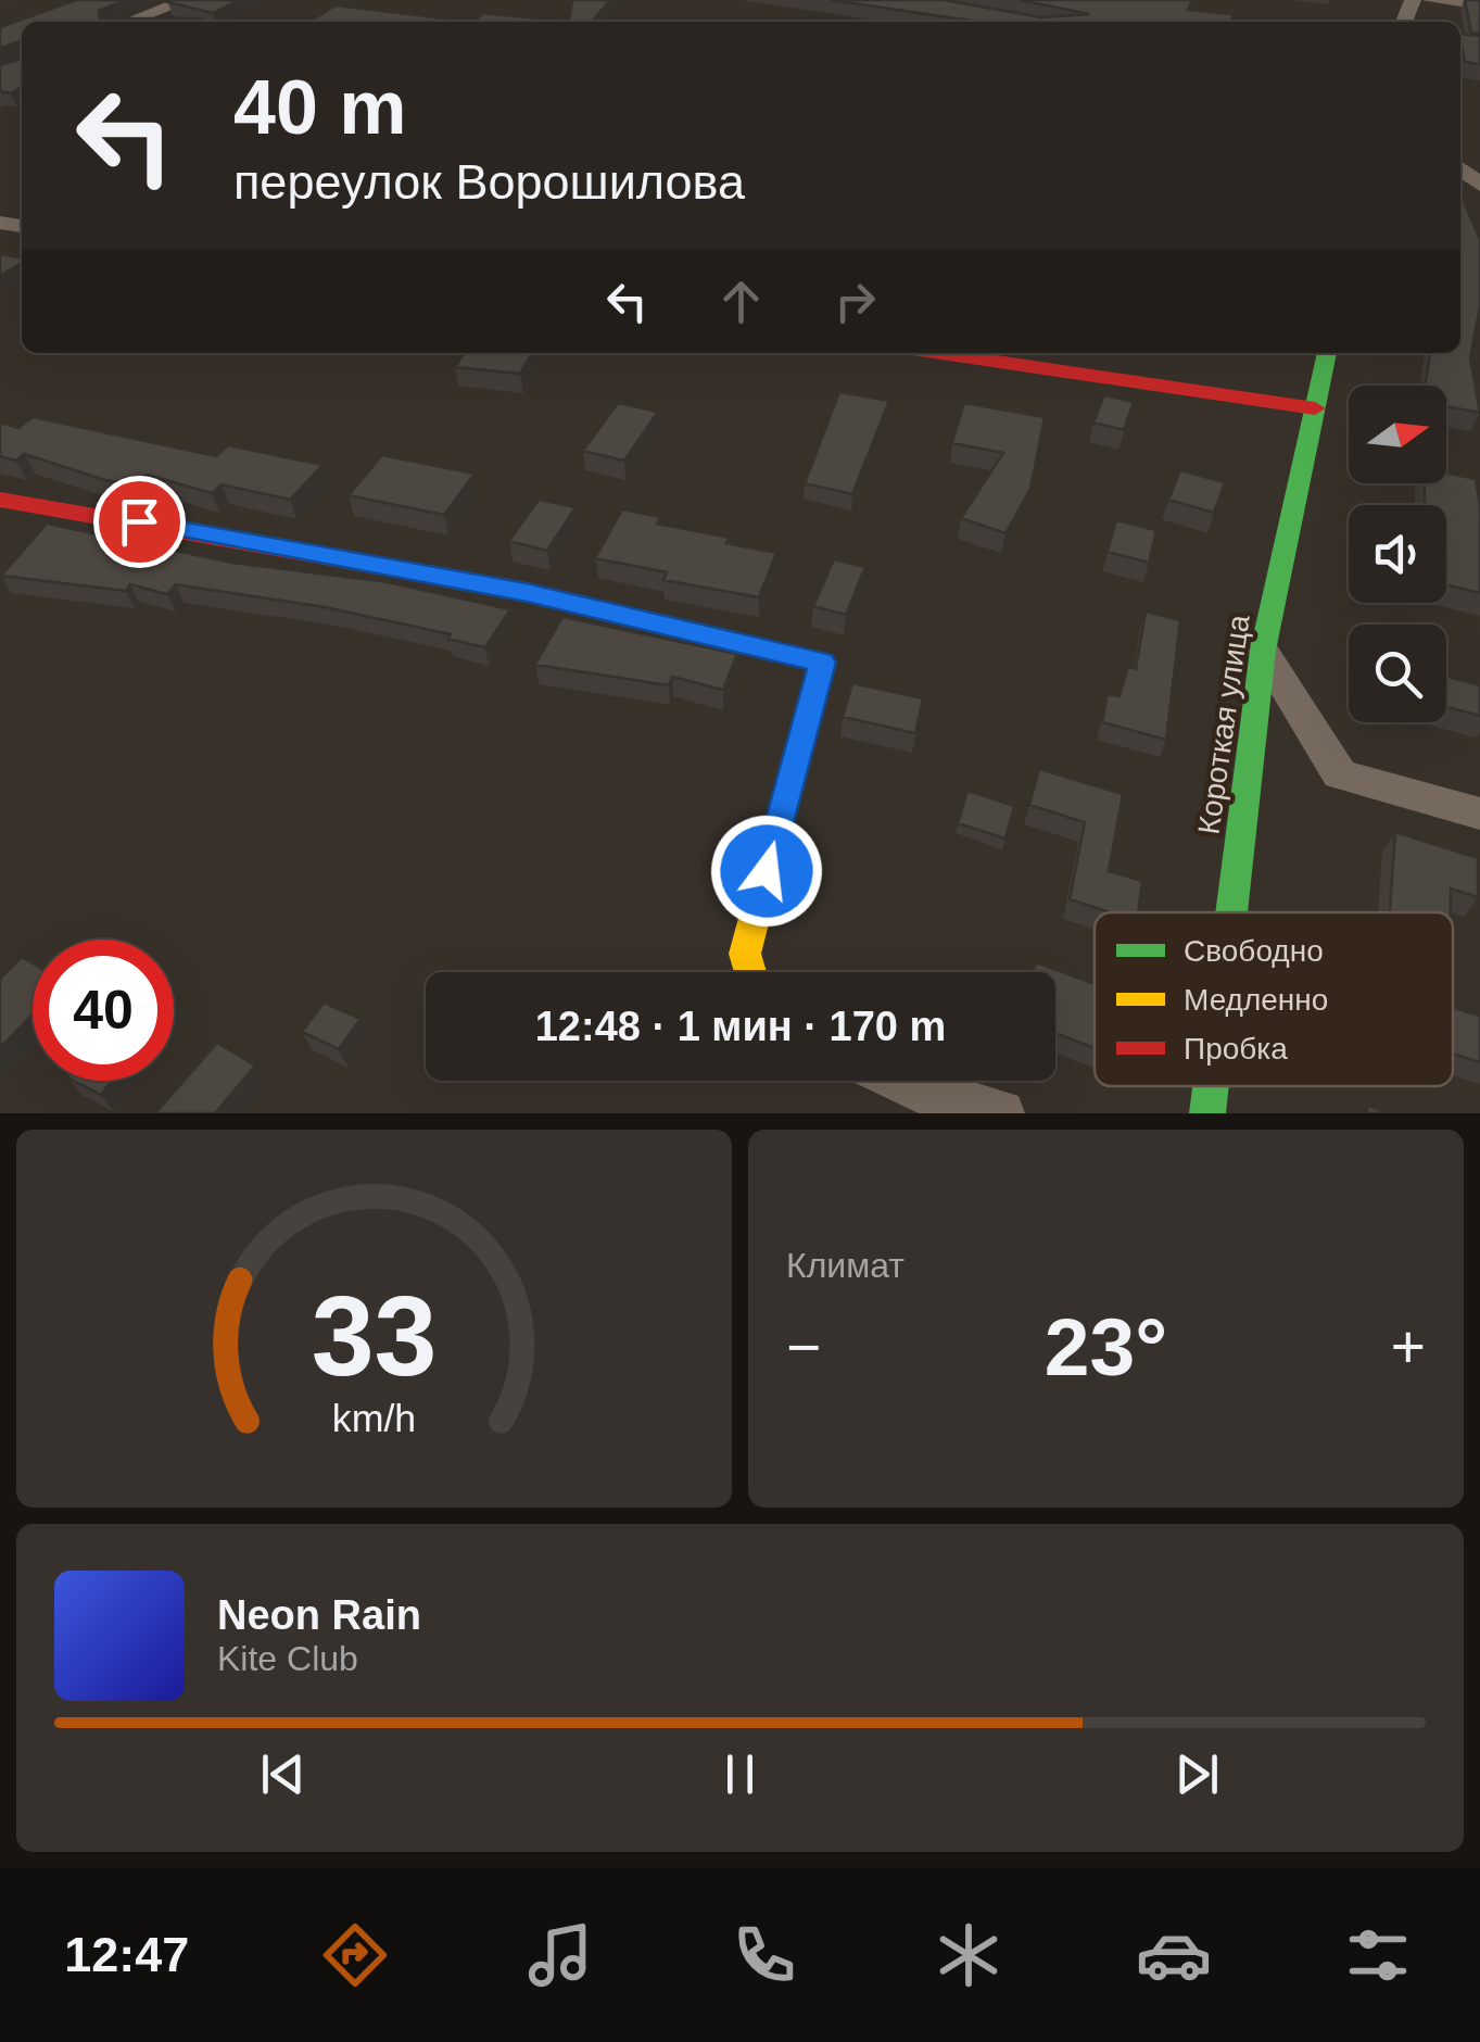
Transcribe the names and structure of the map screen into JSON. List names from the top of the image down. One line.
{"streets":{"street":["Короткая улица"]},"legend":["Свободно","Медленно","Пробка"],"north":"right","page":{"turn":["40 m","переулок Ворошилова"],"limit":"40","trip":"12:48 · 1 мин · 170 m","tile":"Климат","heat":["−","23°","+"],"song":["Neon Rain","Kite Club"],"tabs":"12:47","gauge":["33","km/h"]}}
